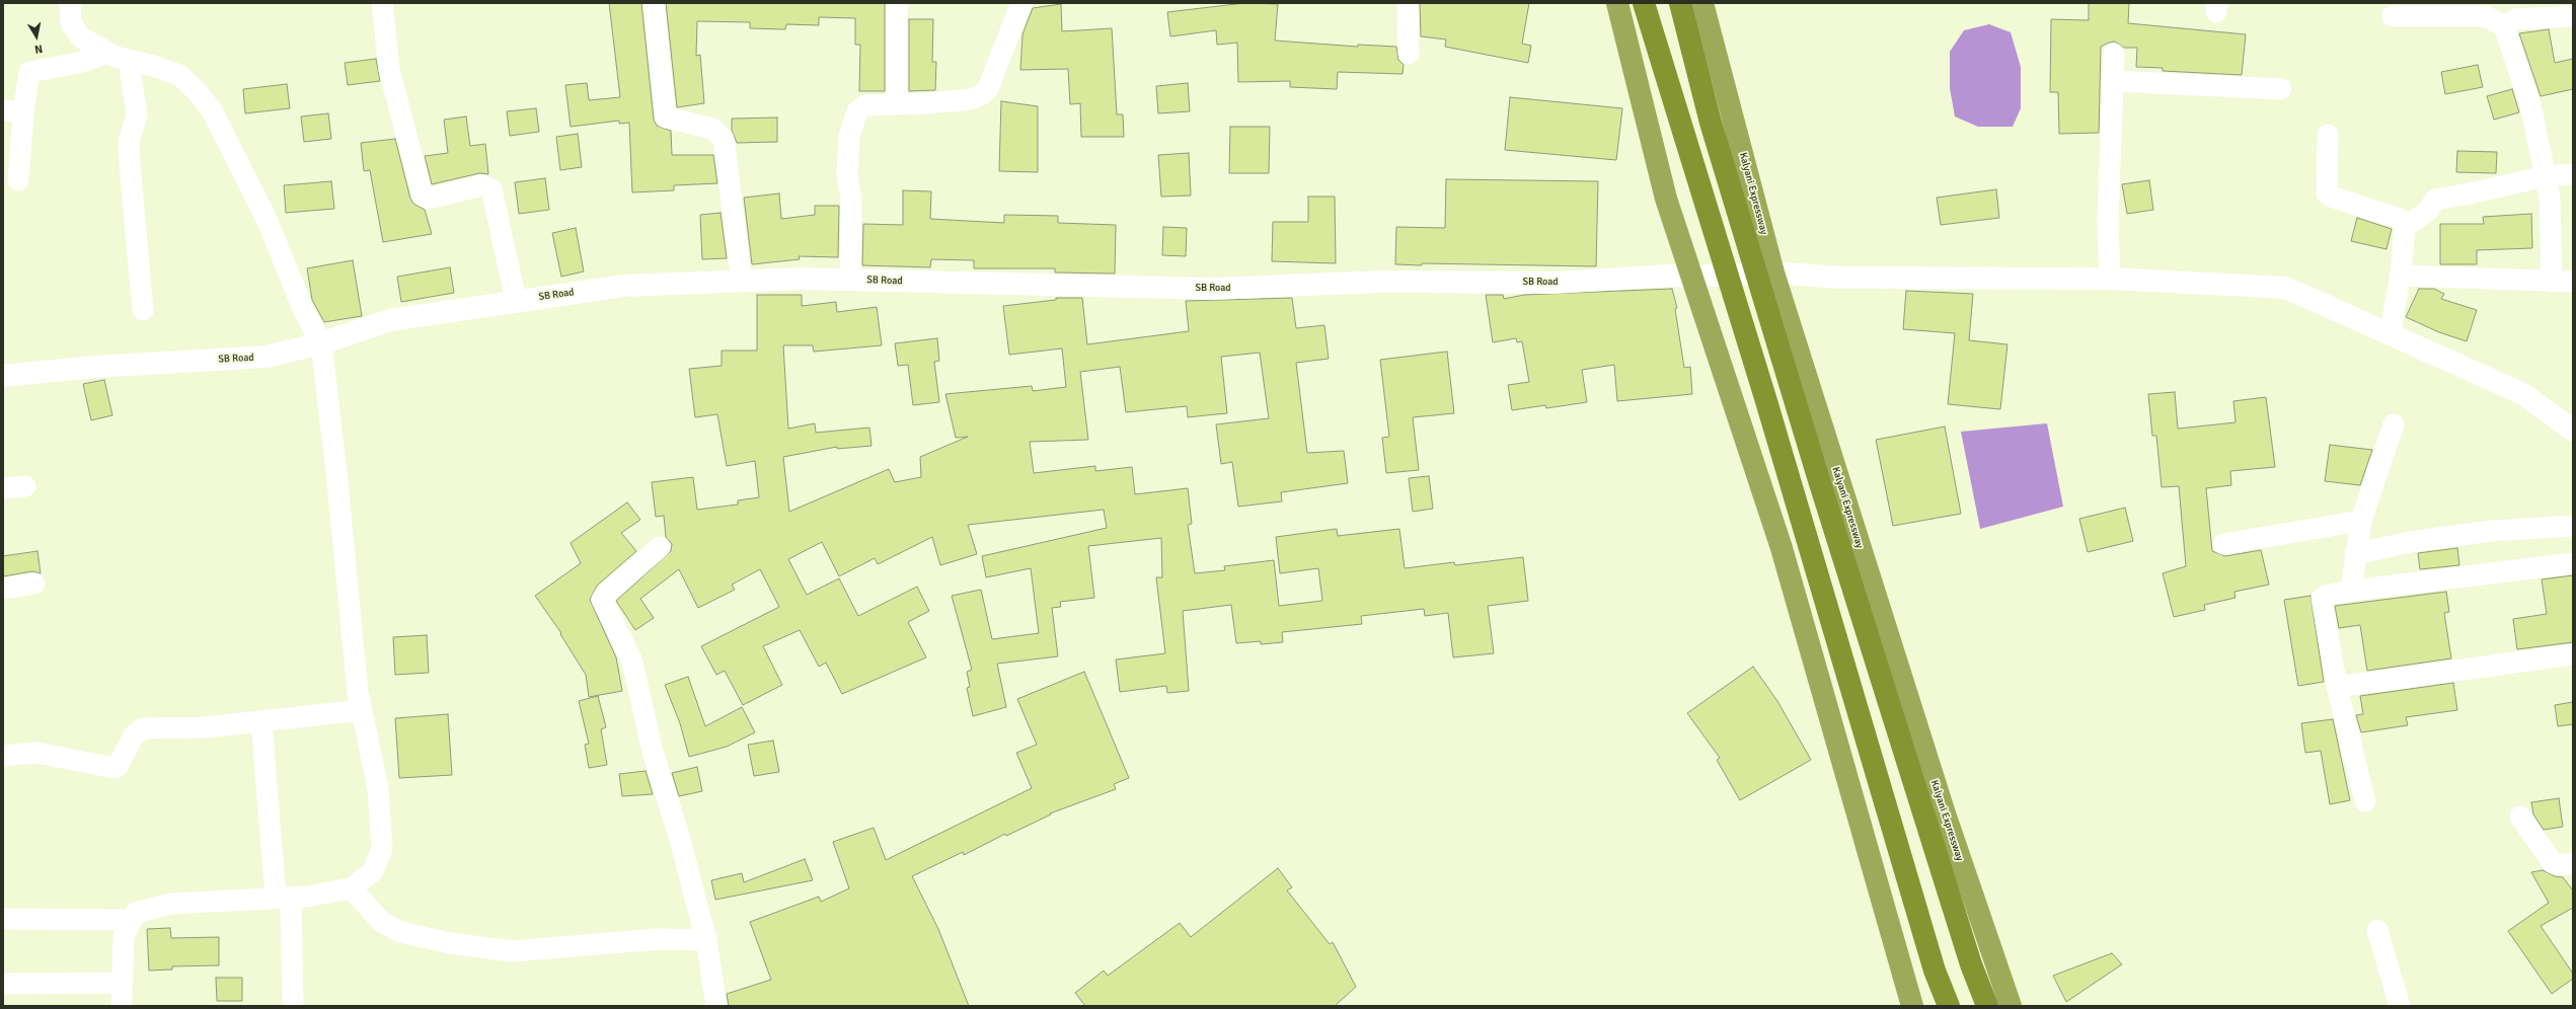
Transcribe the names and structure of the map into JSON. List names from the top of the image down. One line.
{"streets":{"highway":["Kalyani Expressway"],"street":["SB Road"]},"crossings":[["Kalyani Expressway","SB Road"]],"north":"bottom"}
